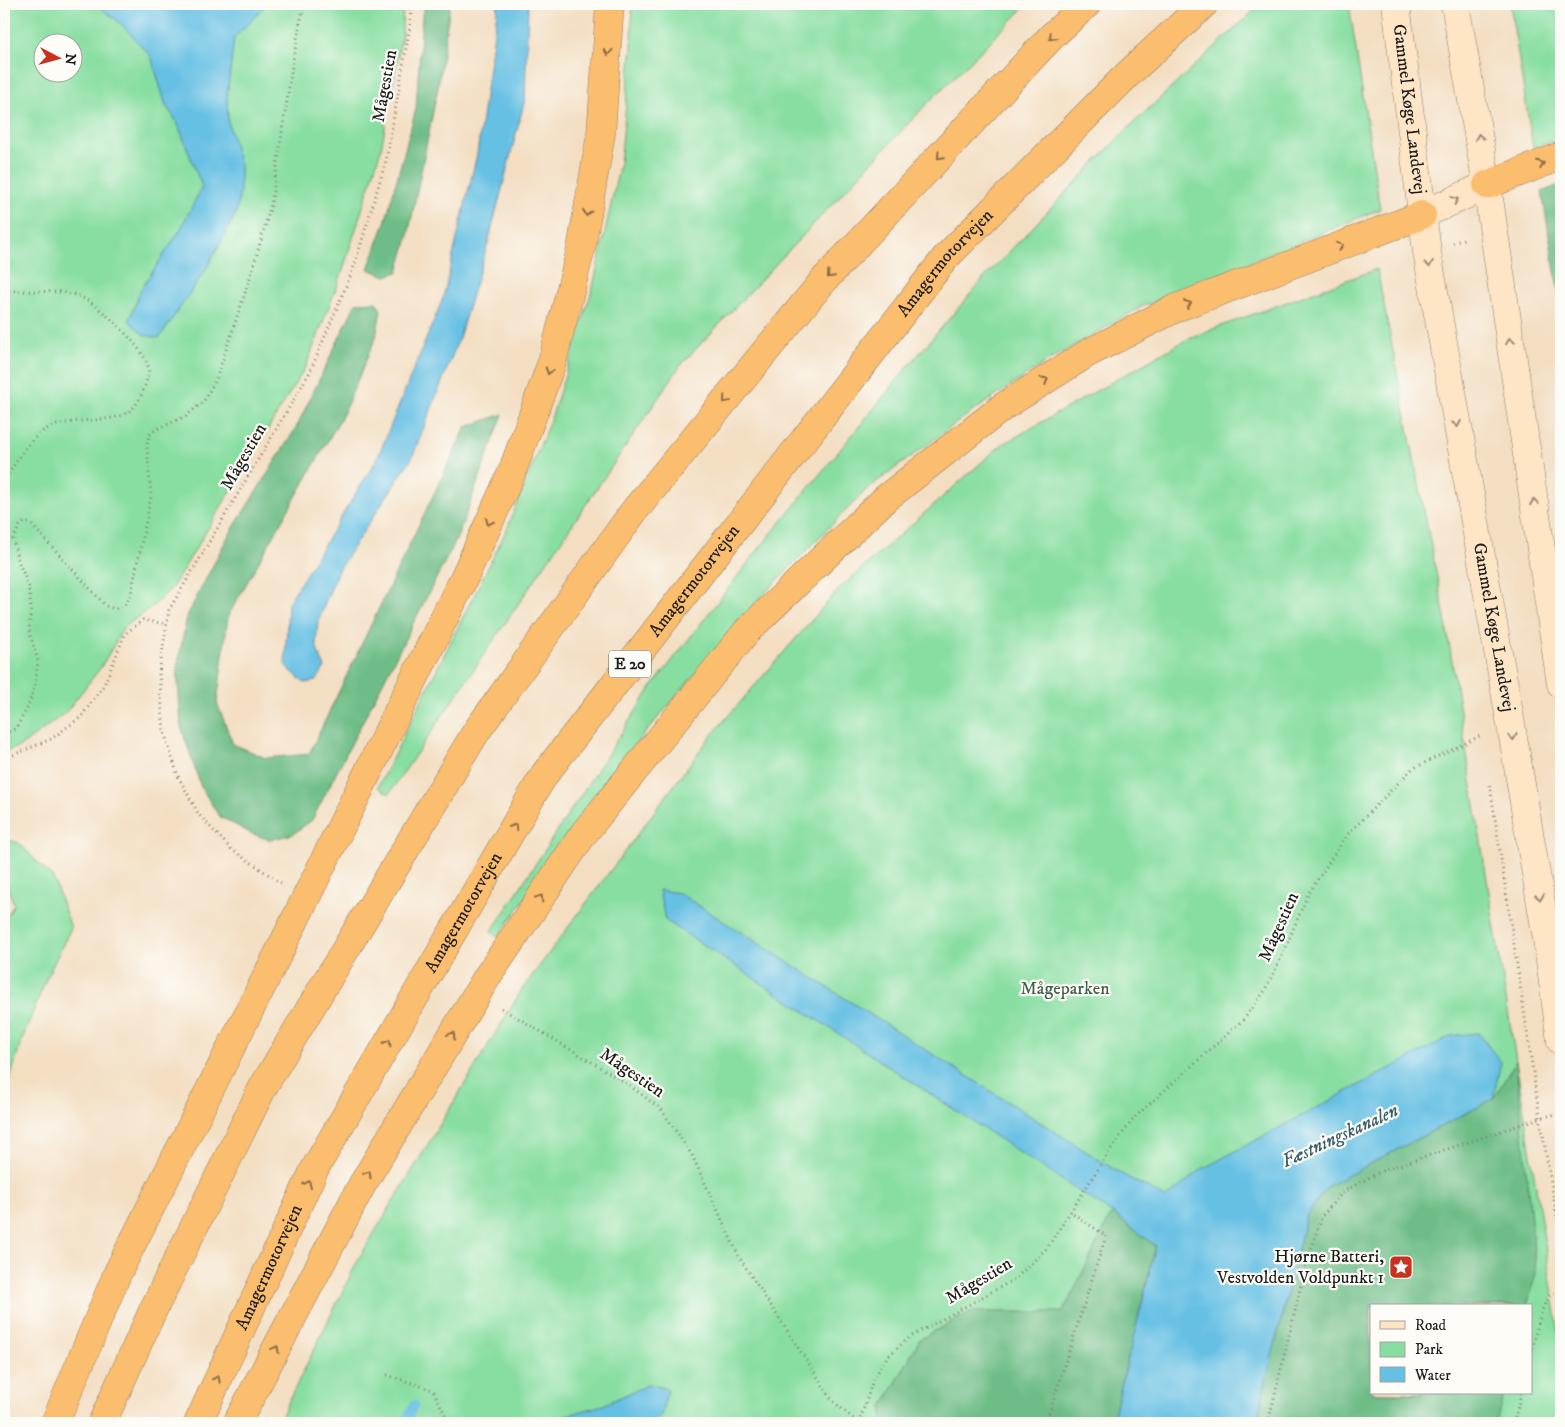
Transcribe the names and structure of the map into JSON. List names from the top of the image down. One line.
{"streets":{"highway":["Amagermotorvejen","E 20"],"main road":["Gammel Køge Landevej"],"path":["Mågestien"]},"water":["Fæstningskanalen"],"parks":["Mågeparken"],"places":{"place":["Hjørne Batteri, Vestvolden Voldpunkt 1"]},"legend":["Road","Park","Water"],"north":"right"}
